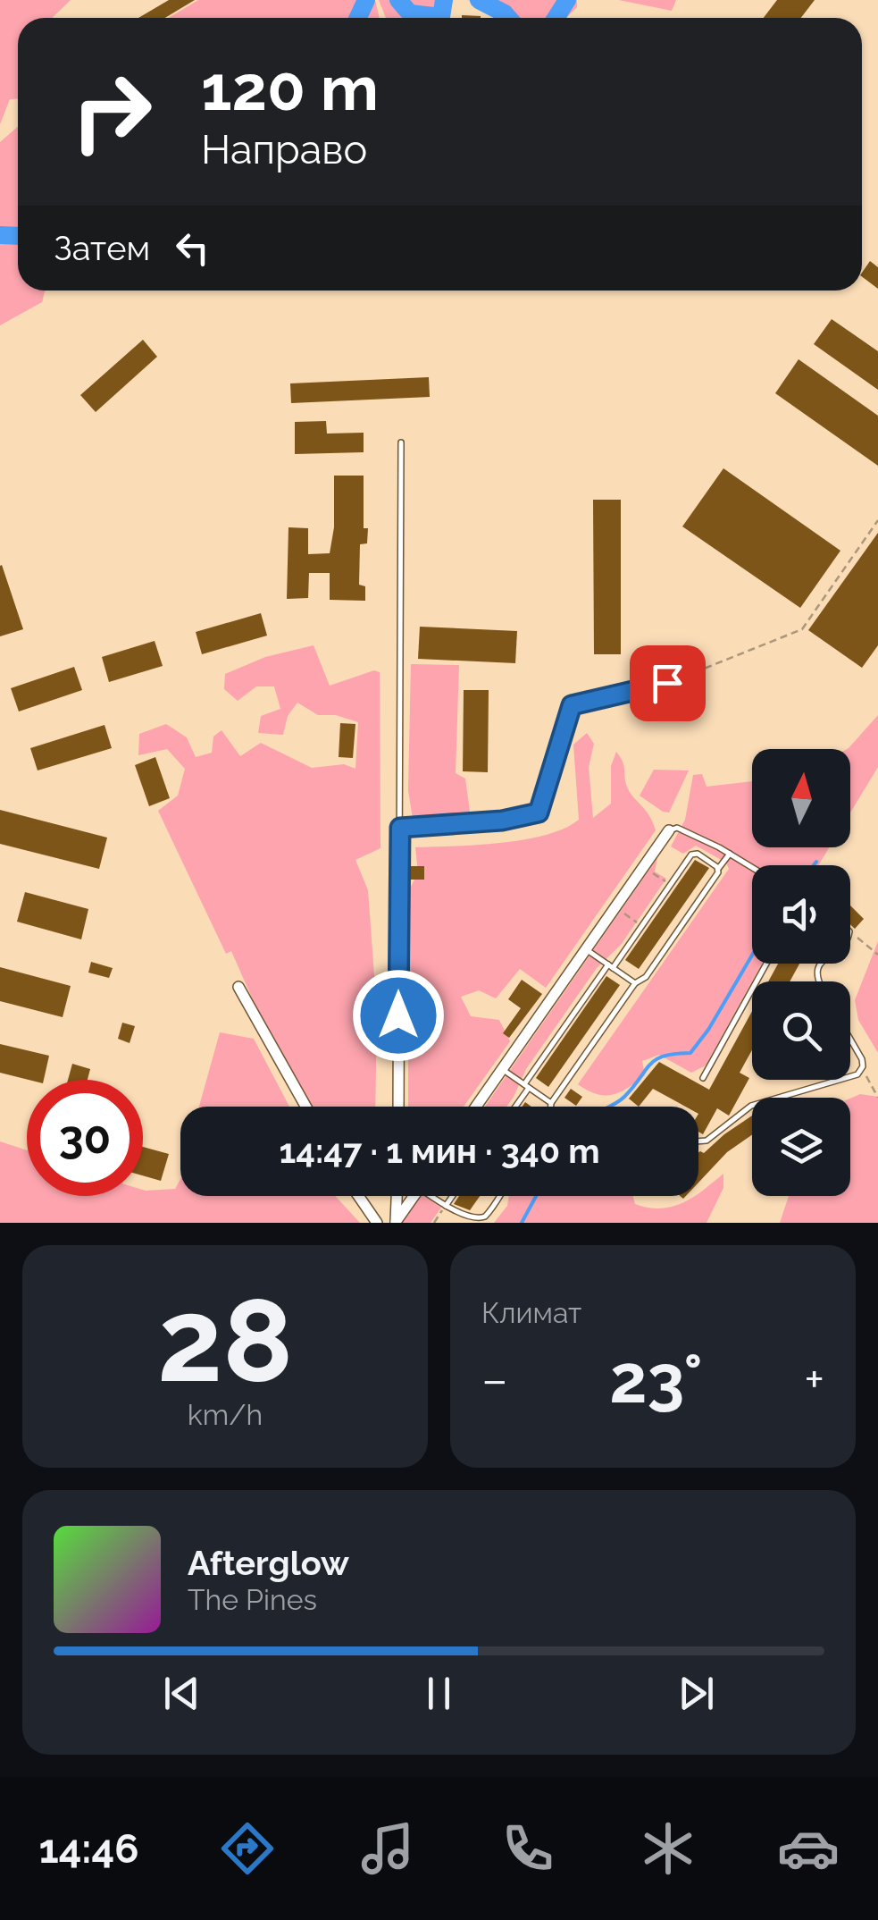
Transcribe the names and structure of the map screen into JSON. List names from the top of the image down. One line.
{"north":"top","page":{"turn":["120 m","Направо"],"then":"Затем","limit":"30","trip":"14:47 · 1 мин · 340 m","tile":[["28","km/h"],"Климат"],"heat":["−","23°","+"],"song":["Afterglow","The Pines"],"tabs":"14:46"}}
